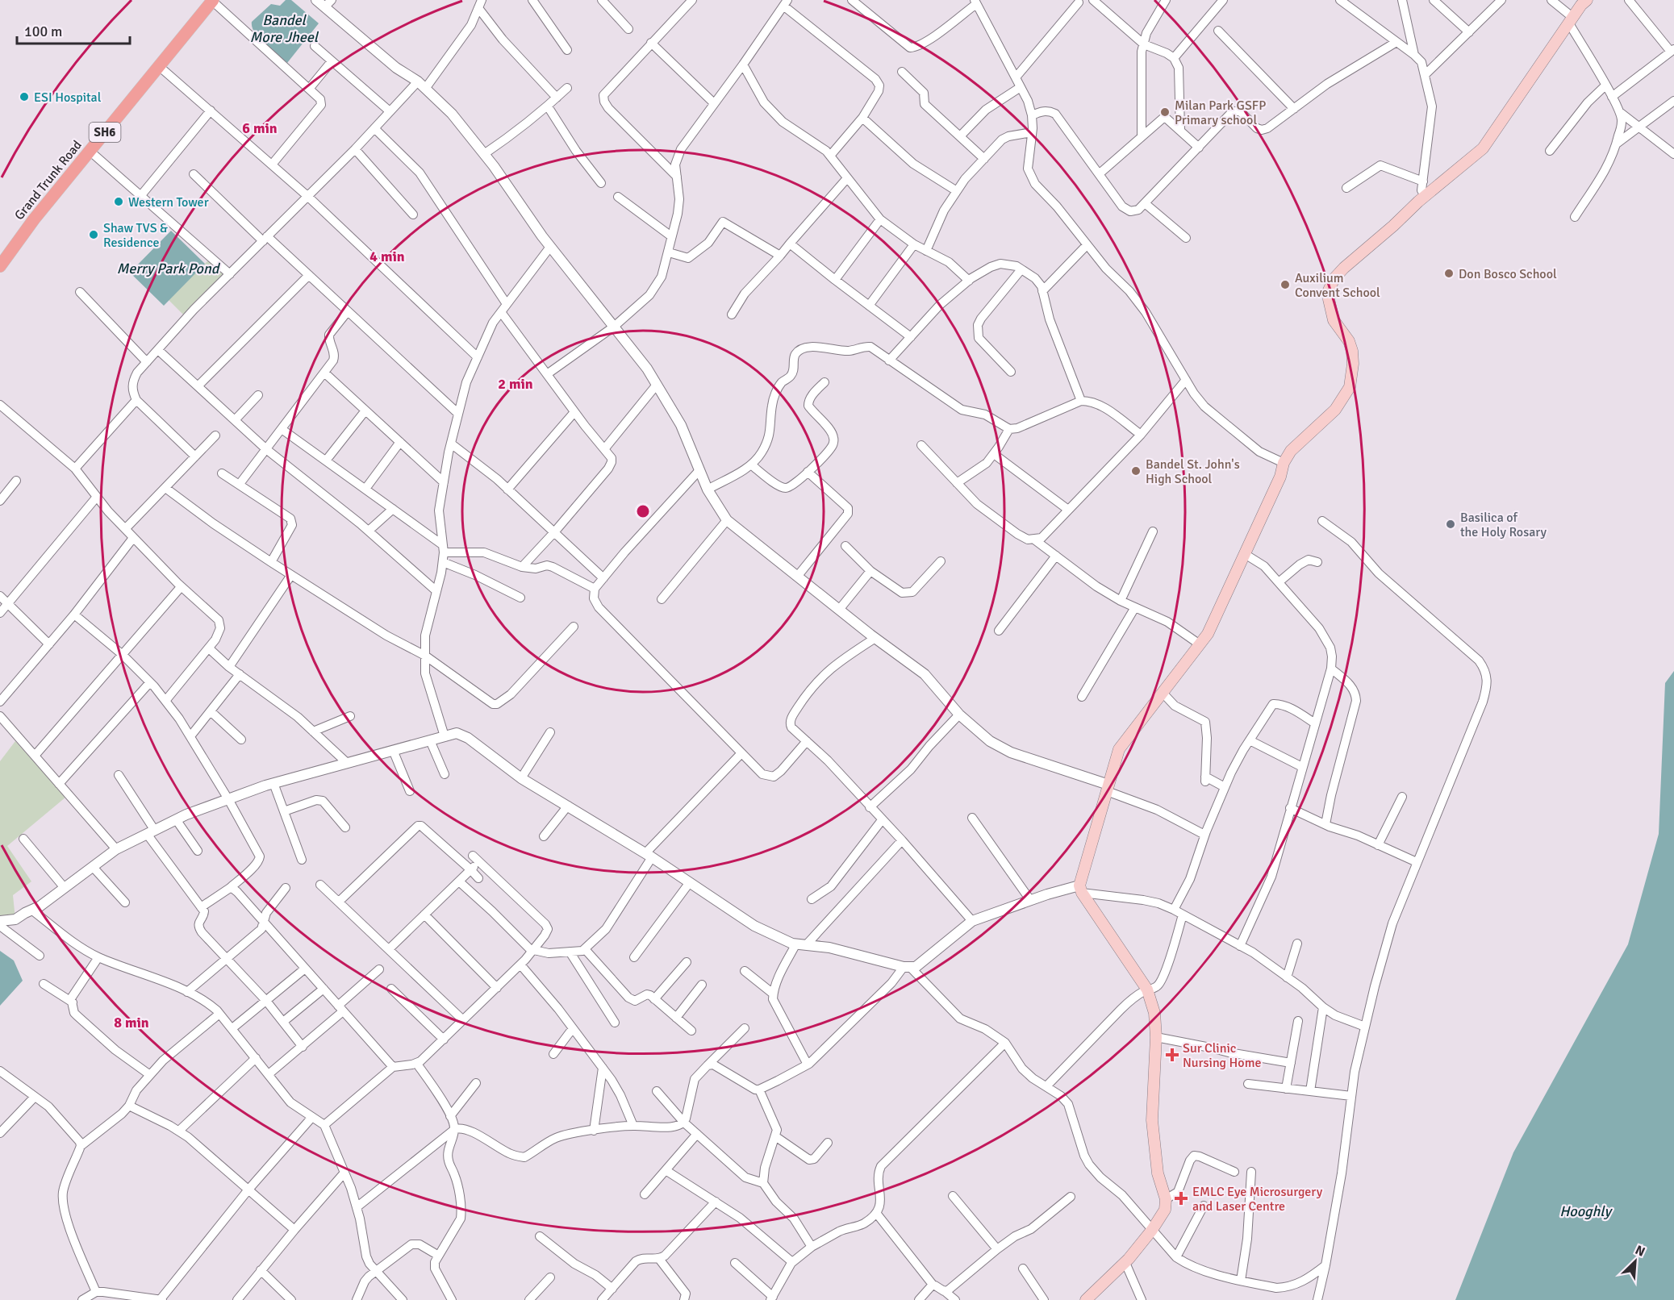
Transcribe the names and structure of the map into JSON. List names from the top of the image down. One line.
{"streets":{"main road":["SH6","Grand Trunk Road"]},"water":["Bandel More Jheel","Merry Park Pond","Hooghly"],"places":{"other":["ESI Hospital","Milan Park GSFP Primary school","Western Tower","Shaw TVS & Residence","Don Bosco School","Auxilium Convent School","Bandel St. John's High School","Basilica of the Holy Rosary"],"health":["Sur Clinic Nursing Home","EMLC Eye Microsurgery and Laser Centre"]},"scale_bar":"100 m","north":"top right","rings":["6 min","4 min","2 min","8 min"]}
